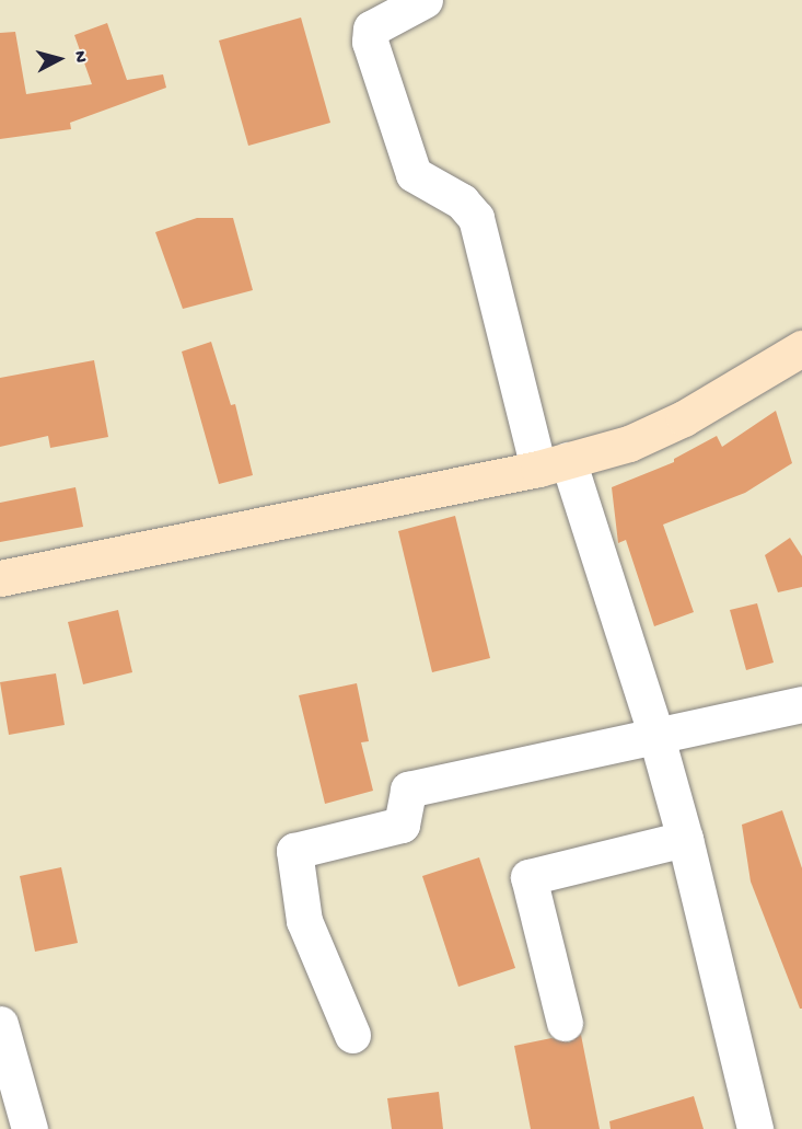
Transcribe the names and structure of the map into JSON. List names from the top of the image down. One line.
{"north":"right"}
